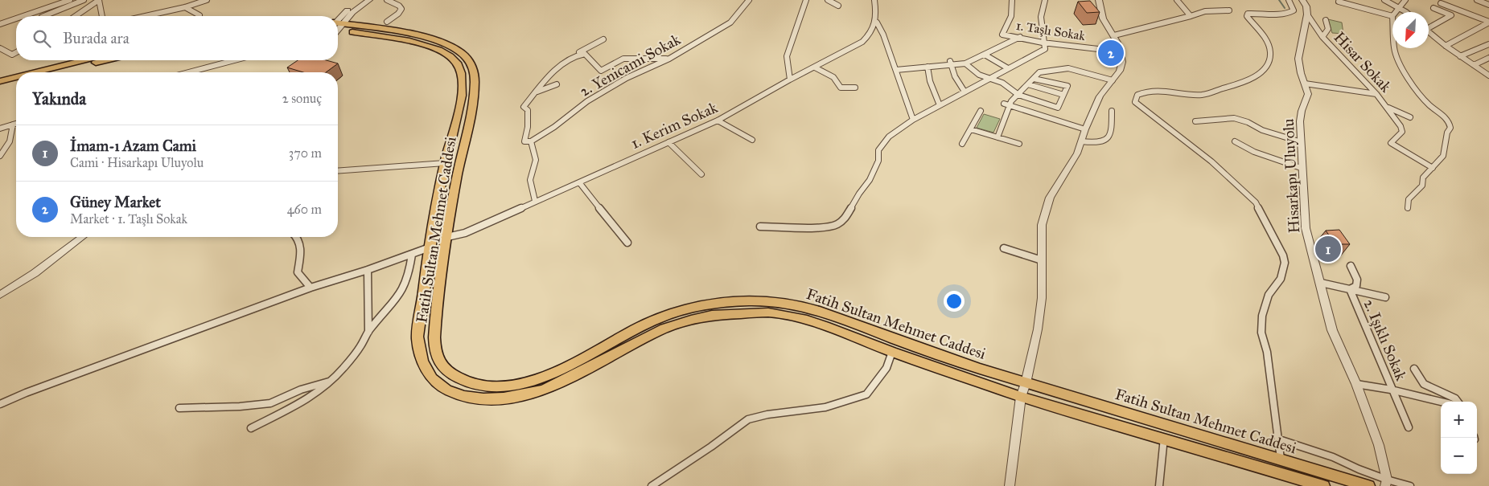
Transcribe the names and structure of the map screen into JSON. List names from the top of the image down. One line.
{"streets":{"main road":["Fatih Sultan Mehmet Caddesi"],"street":["1. Taşlı Sokak","Hisar Sokak","2. Yenicami Sokak","1. Kerim Sokak","Hisarkapı Uluyolu","2. Işıklı Sokak"]},"crossings":[["Hisar Sokak","Hisarkapı Uluyolu"],["1. Kerim Sokak","Fatih Sultan Mehmet Caddesi"]],"north":"bottom left","page":{"search":"Burada ara","pins":["2","1"],"heading":["Yakında","2 sonuç"],"list":[{"mark":"1","name":"İmam-ı Azam Cami","note":"Cami · Hisarkapı Uluyolu","value":"370 m"},{"mark":"2","name":"Güney Market","note":"Market · 1. Taşlı Sokak","value":"460 m"}],"map_buttons":["+","−"]}}
